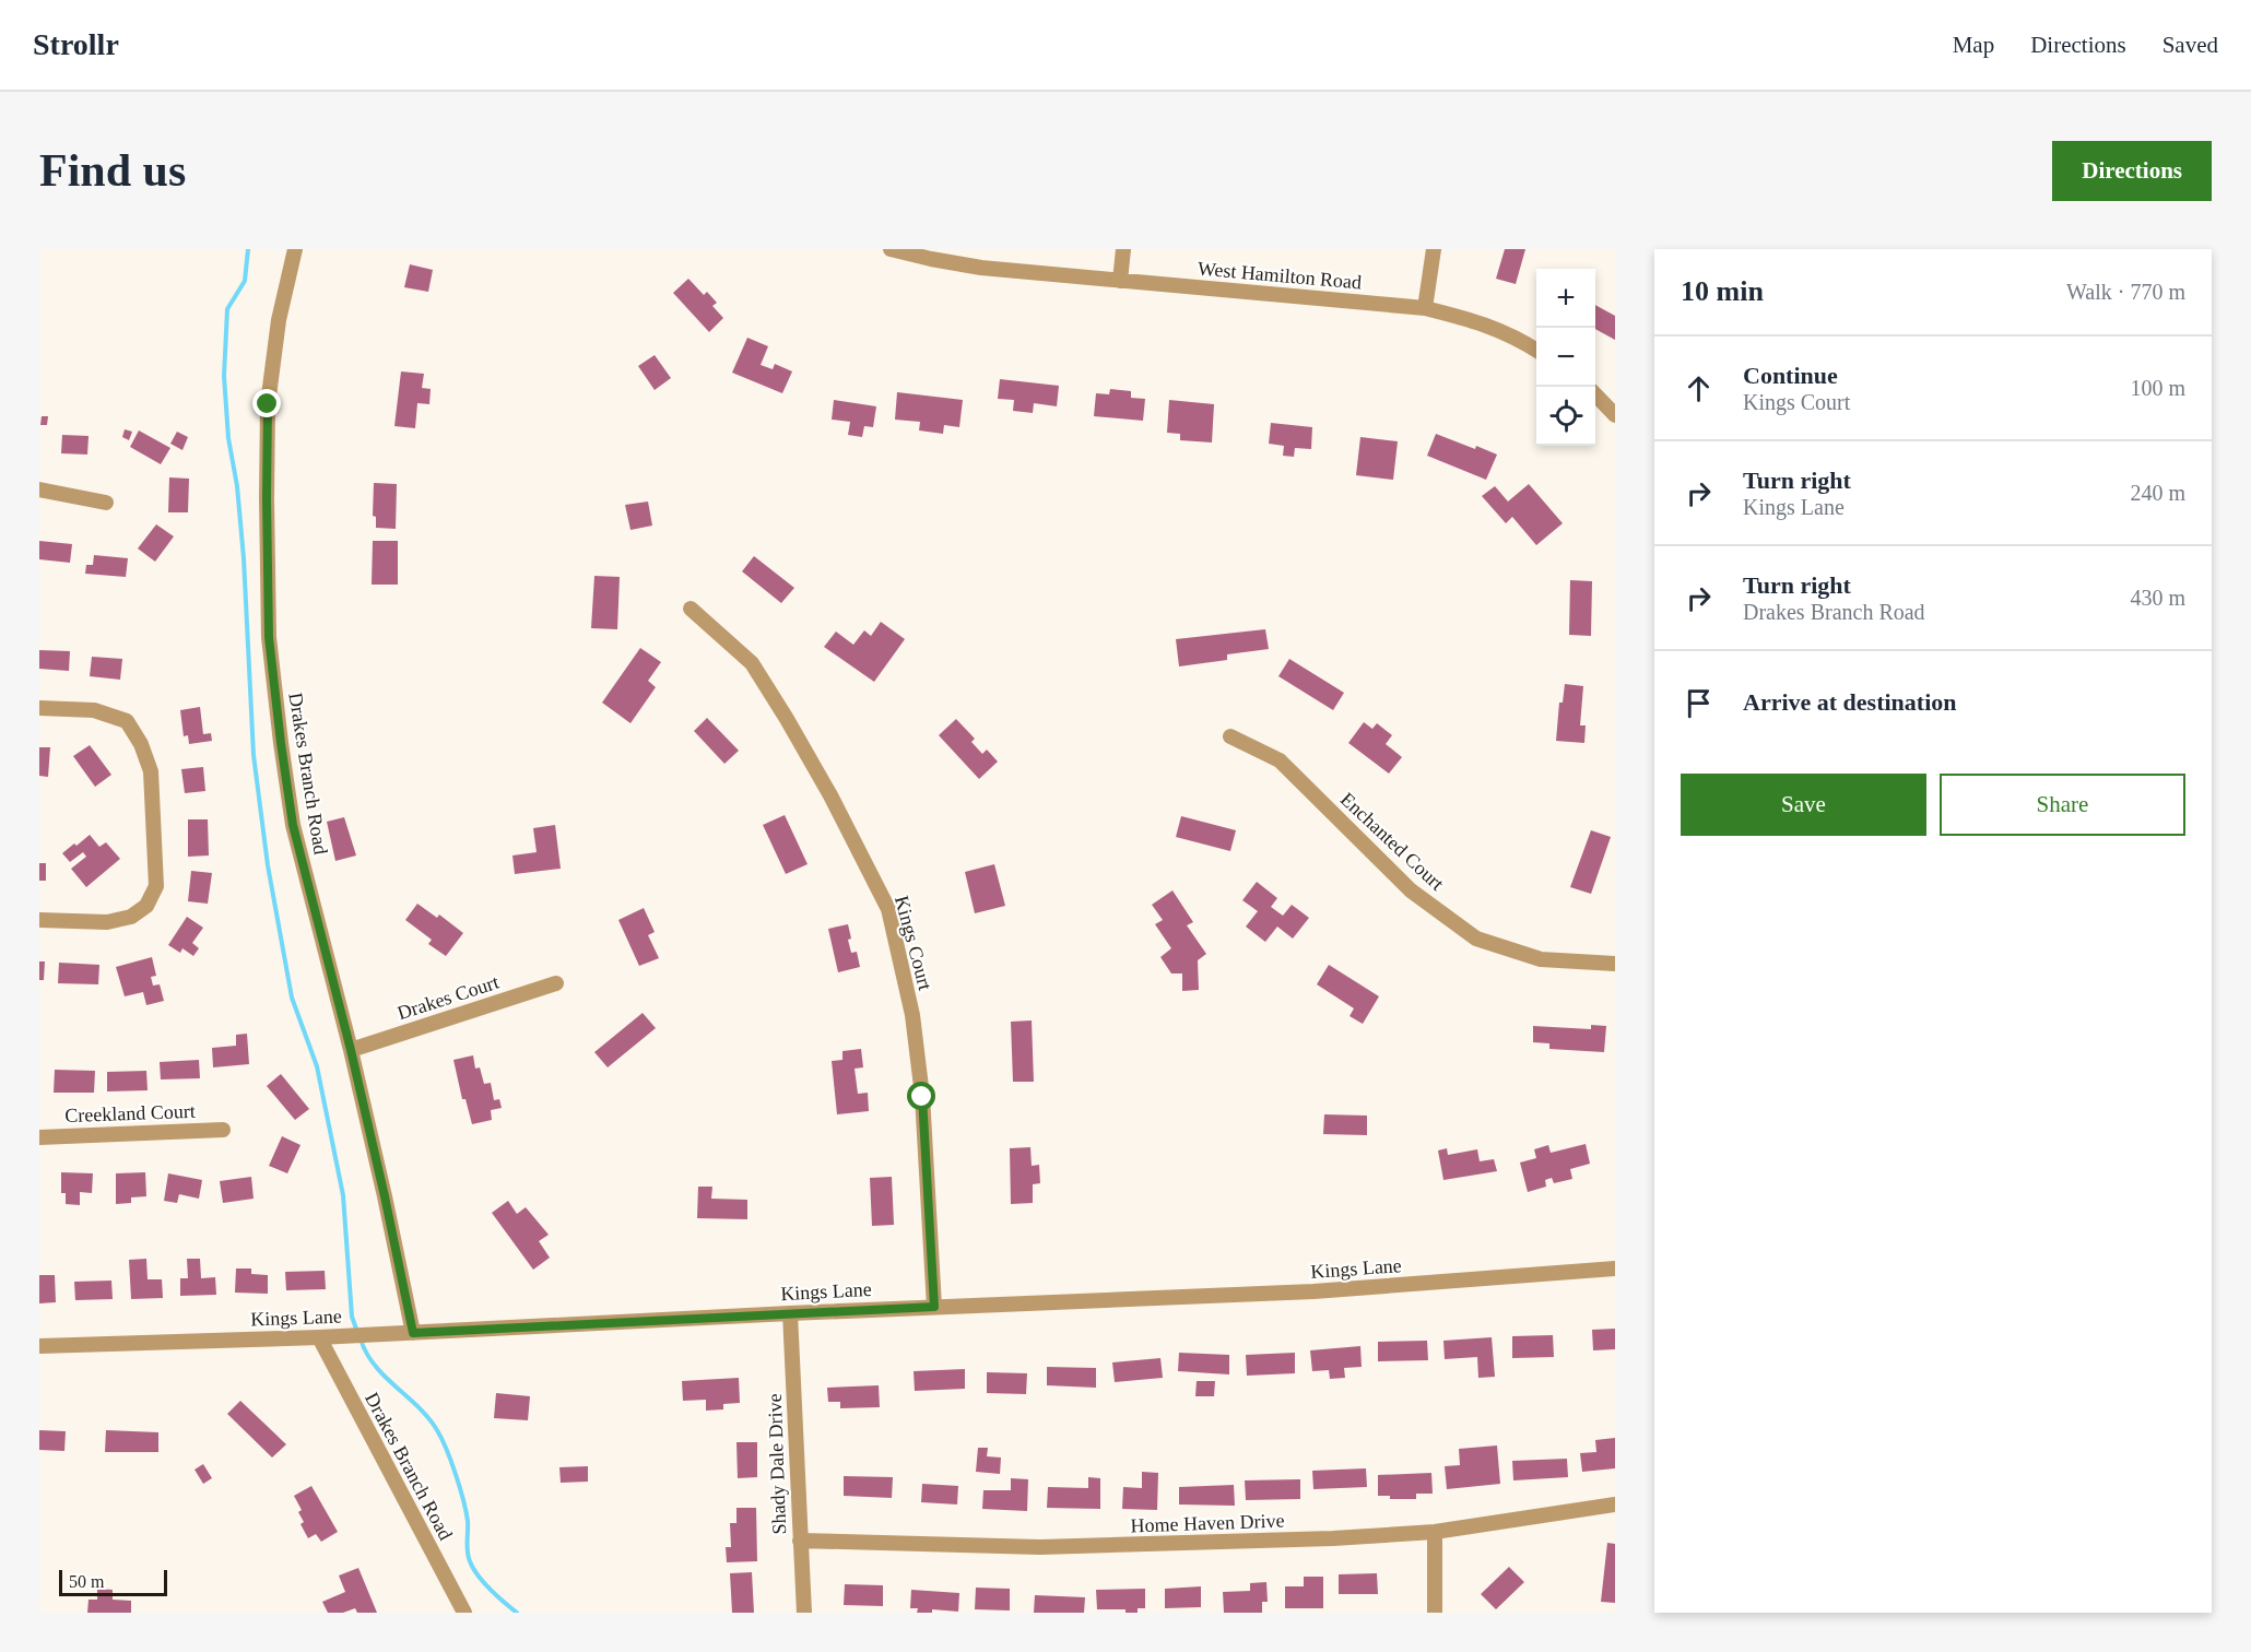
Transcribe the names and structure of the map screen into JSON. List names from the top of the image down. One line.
{"streets":{"street":["West Hamilton Road","Drakes Branch Road","Enchanted Court","Kings Court","Drakes Court","Creekland Court","Kings Lane","Shady Dale Drive","Home Haven Drive"]},"crossings":[["Drakes Branch Road","Drakes Court"],["Drakes Branch Road","Kings Lane"],["Kings Court","Kings Lane"],["Kings Lane","Shady Dale Drive"],["Shady Dale Drive","Home Haven Drive"]],"scale_bar":"50 m","page":{"header":"Strollr","nav":["Map","Directions","Saved"],"buttons":["Directions",["Save","Share"]],"title":"Find us","heading":["10 min","Walk · 770 m"],"map_buttons":["+","−"],"list":[["Continue","Kings Court","100 m"],["Turn right","Kings Lane","240 m"],["Turn right","Drakes Branch Road","430 m"],"Arrive at destination"],"scale":"50 m"}}
